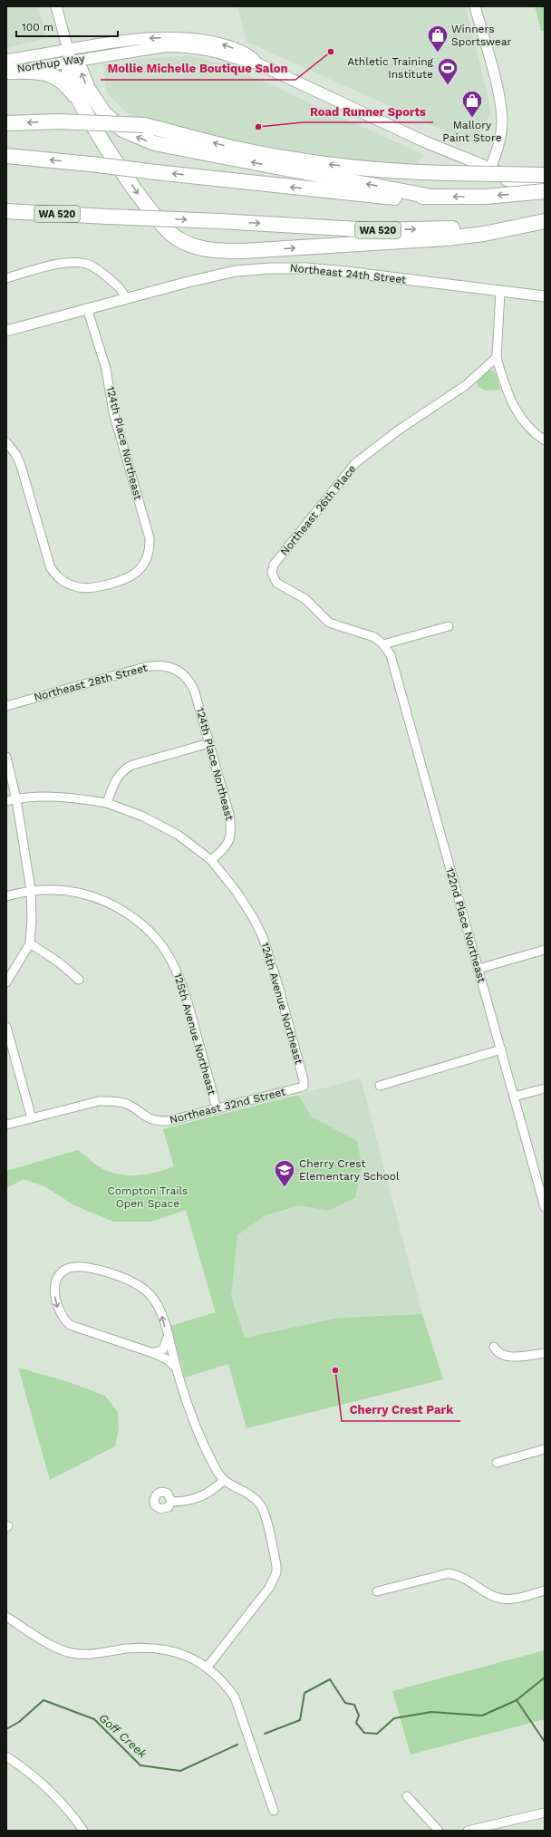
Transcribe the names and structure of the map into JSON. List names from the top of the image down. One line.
{"streets":{"highway":["WA 520"],"main road":["Northup Way"],"street":["Northeast 24th Street","124th Place Northeast","Northeast 26th Place","Northeast 28th Street","122nd Place Northeast","124th Avenue Northeast","125th Avenue Northeast","Northeast 32nd Street"]},"crossings":[["Northeast 24th Street","124th Place Northeast"],["124th Place Northeast","Northeast 28th Street"],["124th Place Northeast","124th Avenue Northeast"],["Northeast 26th Place","122nd Place Northeast"],["124th Avenue Northeast","Northeast 32nd Street"],["125th Avenue Northeast","Northeast 32nd Street"]],"water":["Goff Creek"],"parks":["Compton Trails Open Space"],"places":{"other":["Mollie Michelle Boutique Salon","Road Runner Sports","Cherry Crest Park"],"shop":["Winners Sportswear","Mallory Paint Store"],"sports":["Athletic Training Institute"],"school or university":["Cherry Crest Elementary School"]},"scale_bar":"100 m"}
